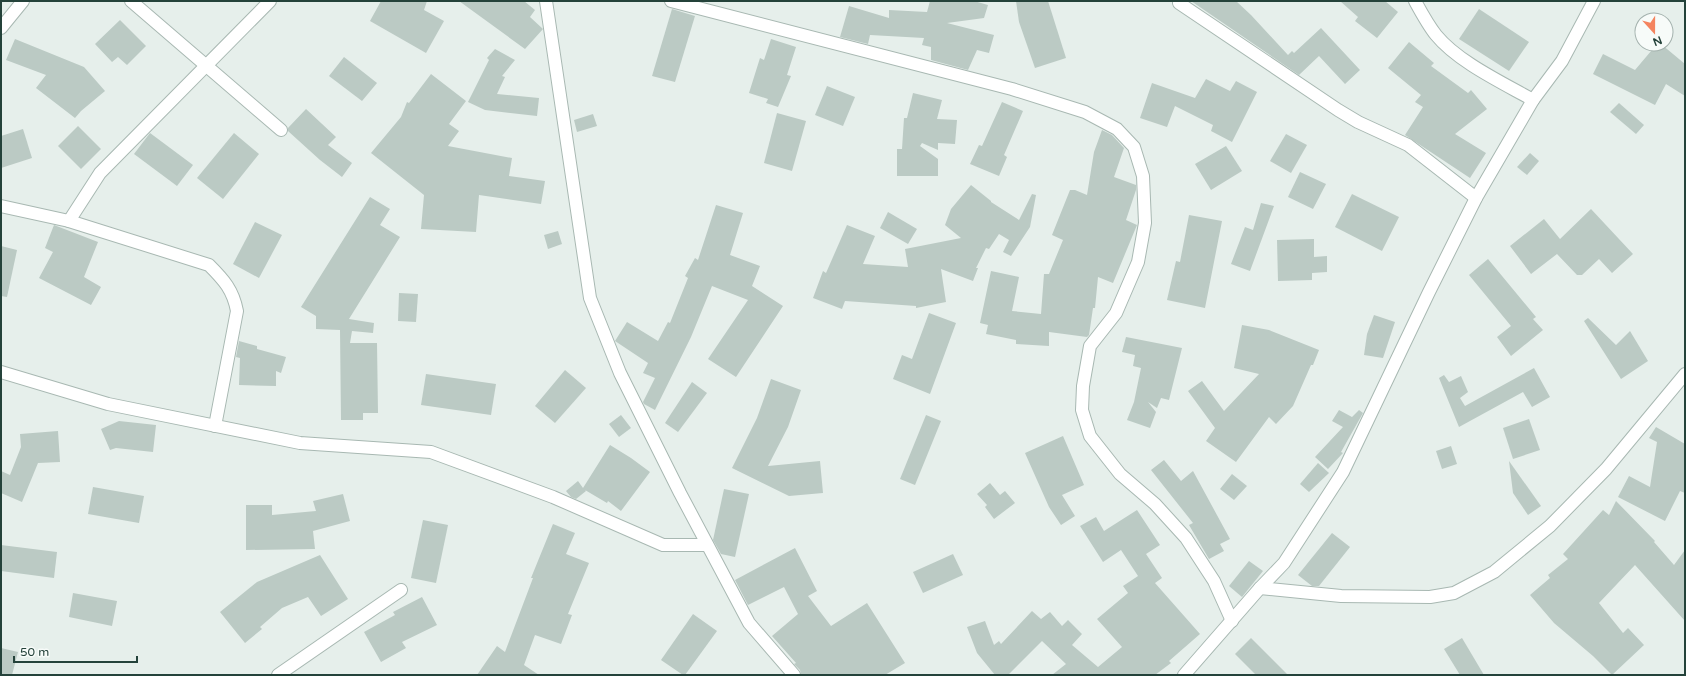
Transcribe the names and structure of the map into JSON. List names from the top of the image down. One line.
{"scale_bar":"50 m","north":"bottom"}
